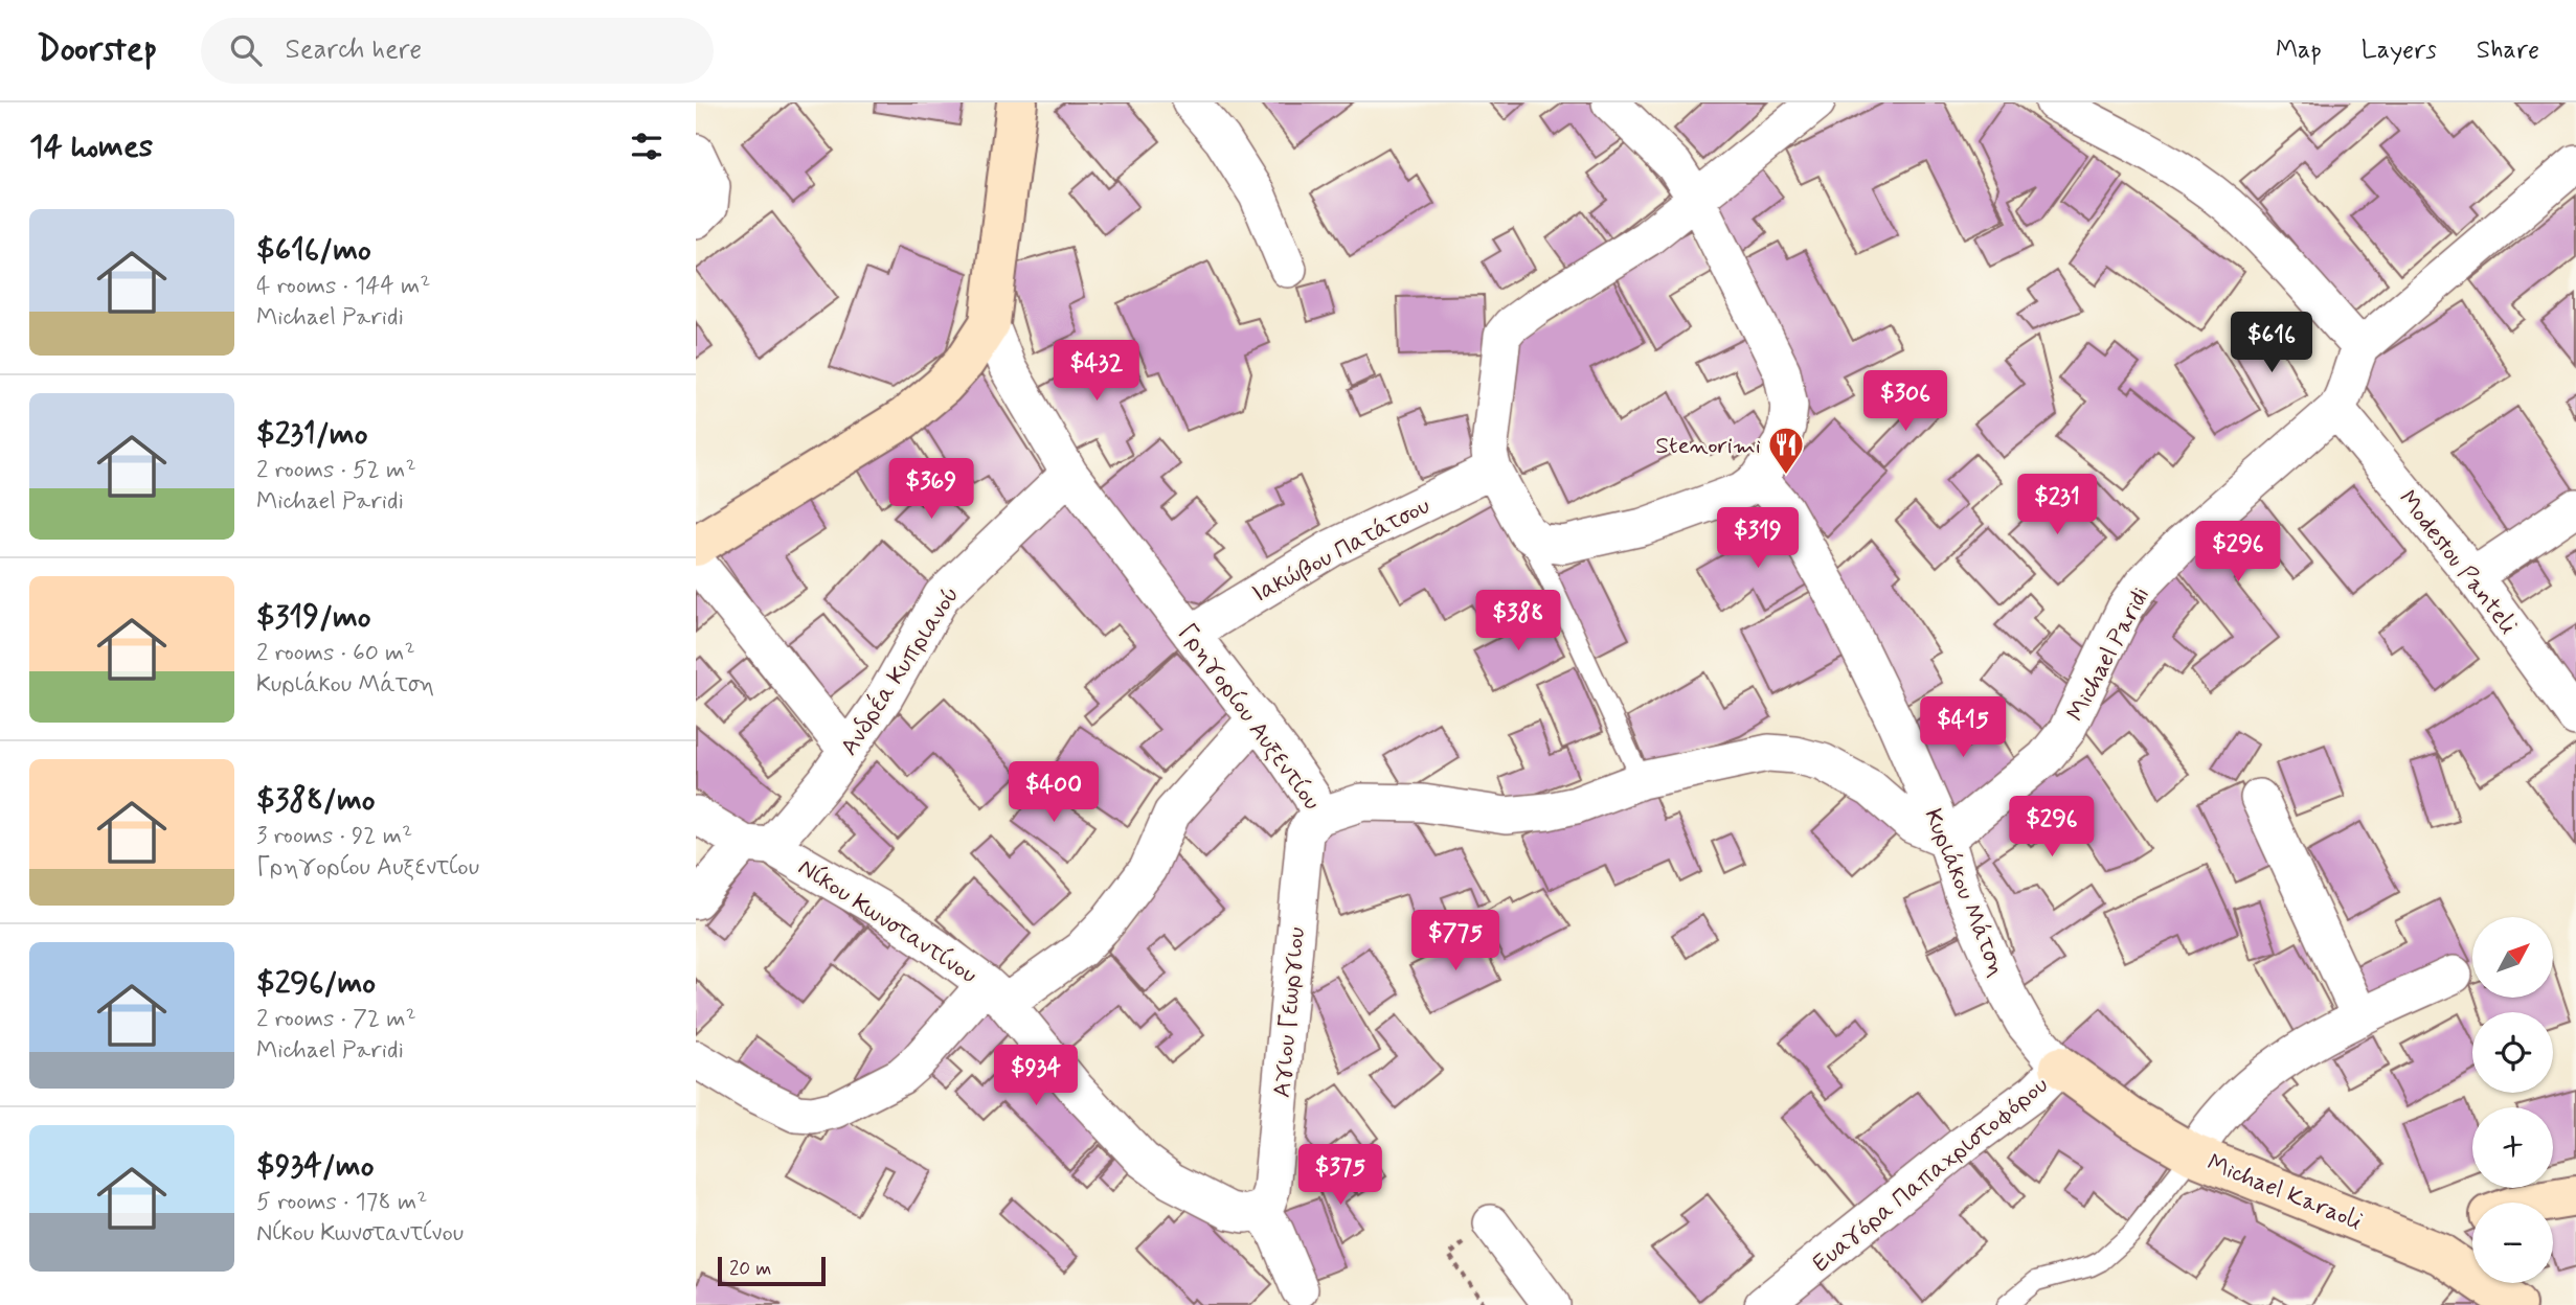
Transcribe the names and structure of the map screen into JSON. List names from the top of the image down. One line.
{"streets":{"street":["Ιακώβου Πατάτσου","Modestou Panteli","Michael Paridi","Ανδρέα Κυπριανού","Γρηγορίου Αυξεντίου","Κυριάκου Μάτση","Νίκου Κωνσταντίνου","Αγιου Γεωργιου","Ευαγόρα Παπαχριστοφόρου","Michael Karaoli"]},"crossings":[["Ιακώβου Πατάτσου","Γρηγορίου Αυξεντίου"],["Modestou Panteli","Michael Paridi"],["Michael Paridi","Γρηγορίου Αυξεντίου"],["Michael Paridi","Κυριάκου Μάτση"],["Ανδρέα Κυπριανού","Γρηγορίου Αυξεντίου"],["Ανδρέα Κυπριανού","Νίκου Κωνσταντίνου"],["Γρηγορίου Αυξεντίου","Κυριάκου Μάτση"],["Γρηγορίου Αυξεντίου","Αγιου Γεωργιου"],["Κυριάκου Μάτση","Ευαγόρα Παπαχριστοφόρου"],["Κυριάκου Μάτση","Michael Karaoli"],["Νίκου Κωνσταντίνου","Αγιου Γεωργιου"],["Ευαγόρα Παπαχριστοφόρου","Michael Karaoli"]],"places":{"restaurant":["Stenorimi"]},"scale_bar":"20 m","north":"top right","page":{"header":"Doorstep","search":"Search here","nav":["Map","Layers","Share"],"heading":"14 homes","list":[{"name":"$616/mo","note":"4 rooms · 144 m² · Michael Paridi"},{"name":"$231/mo","note":"2 rooms · 52 m² · Michael Paridi"},{"name":"$319/mo","note":"2 rooms · 60 m² · Κυριάκου Μάτση"},{"name":"$388/mo","note":"3 rooms · 92 m² · Γρηγορίου Αυξεντίου"},{"name":"$296/mo","note":"2 rooms · 72 m² · Michael Paridi"},{"name":"$934/mo","note":"5 rooms · 178 m² · Νίκου Κωνσταντίνου"}],"price":["$616","$432","$306","$369","$231","$319","$296","$388","$415","$400","$296","$775","$934","$375"],"map_buttons":["+","−"],"scale":"20 m"}}
